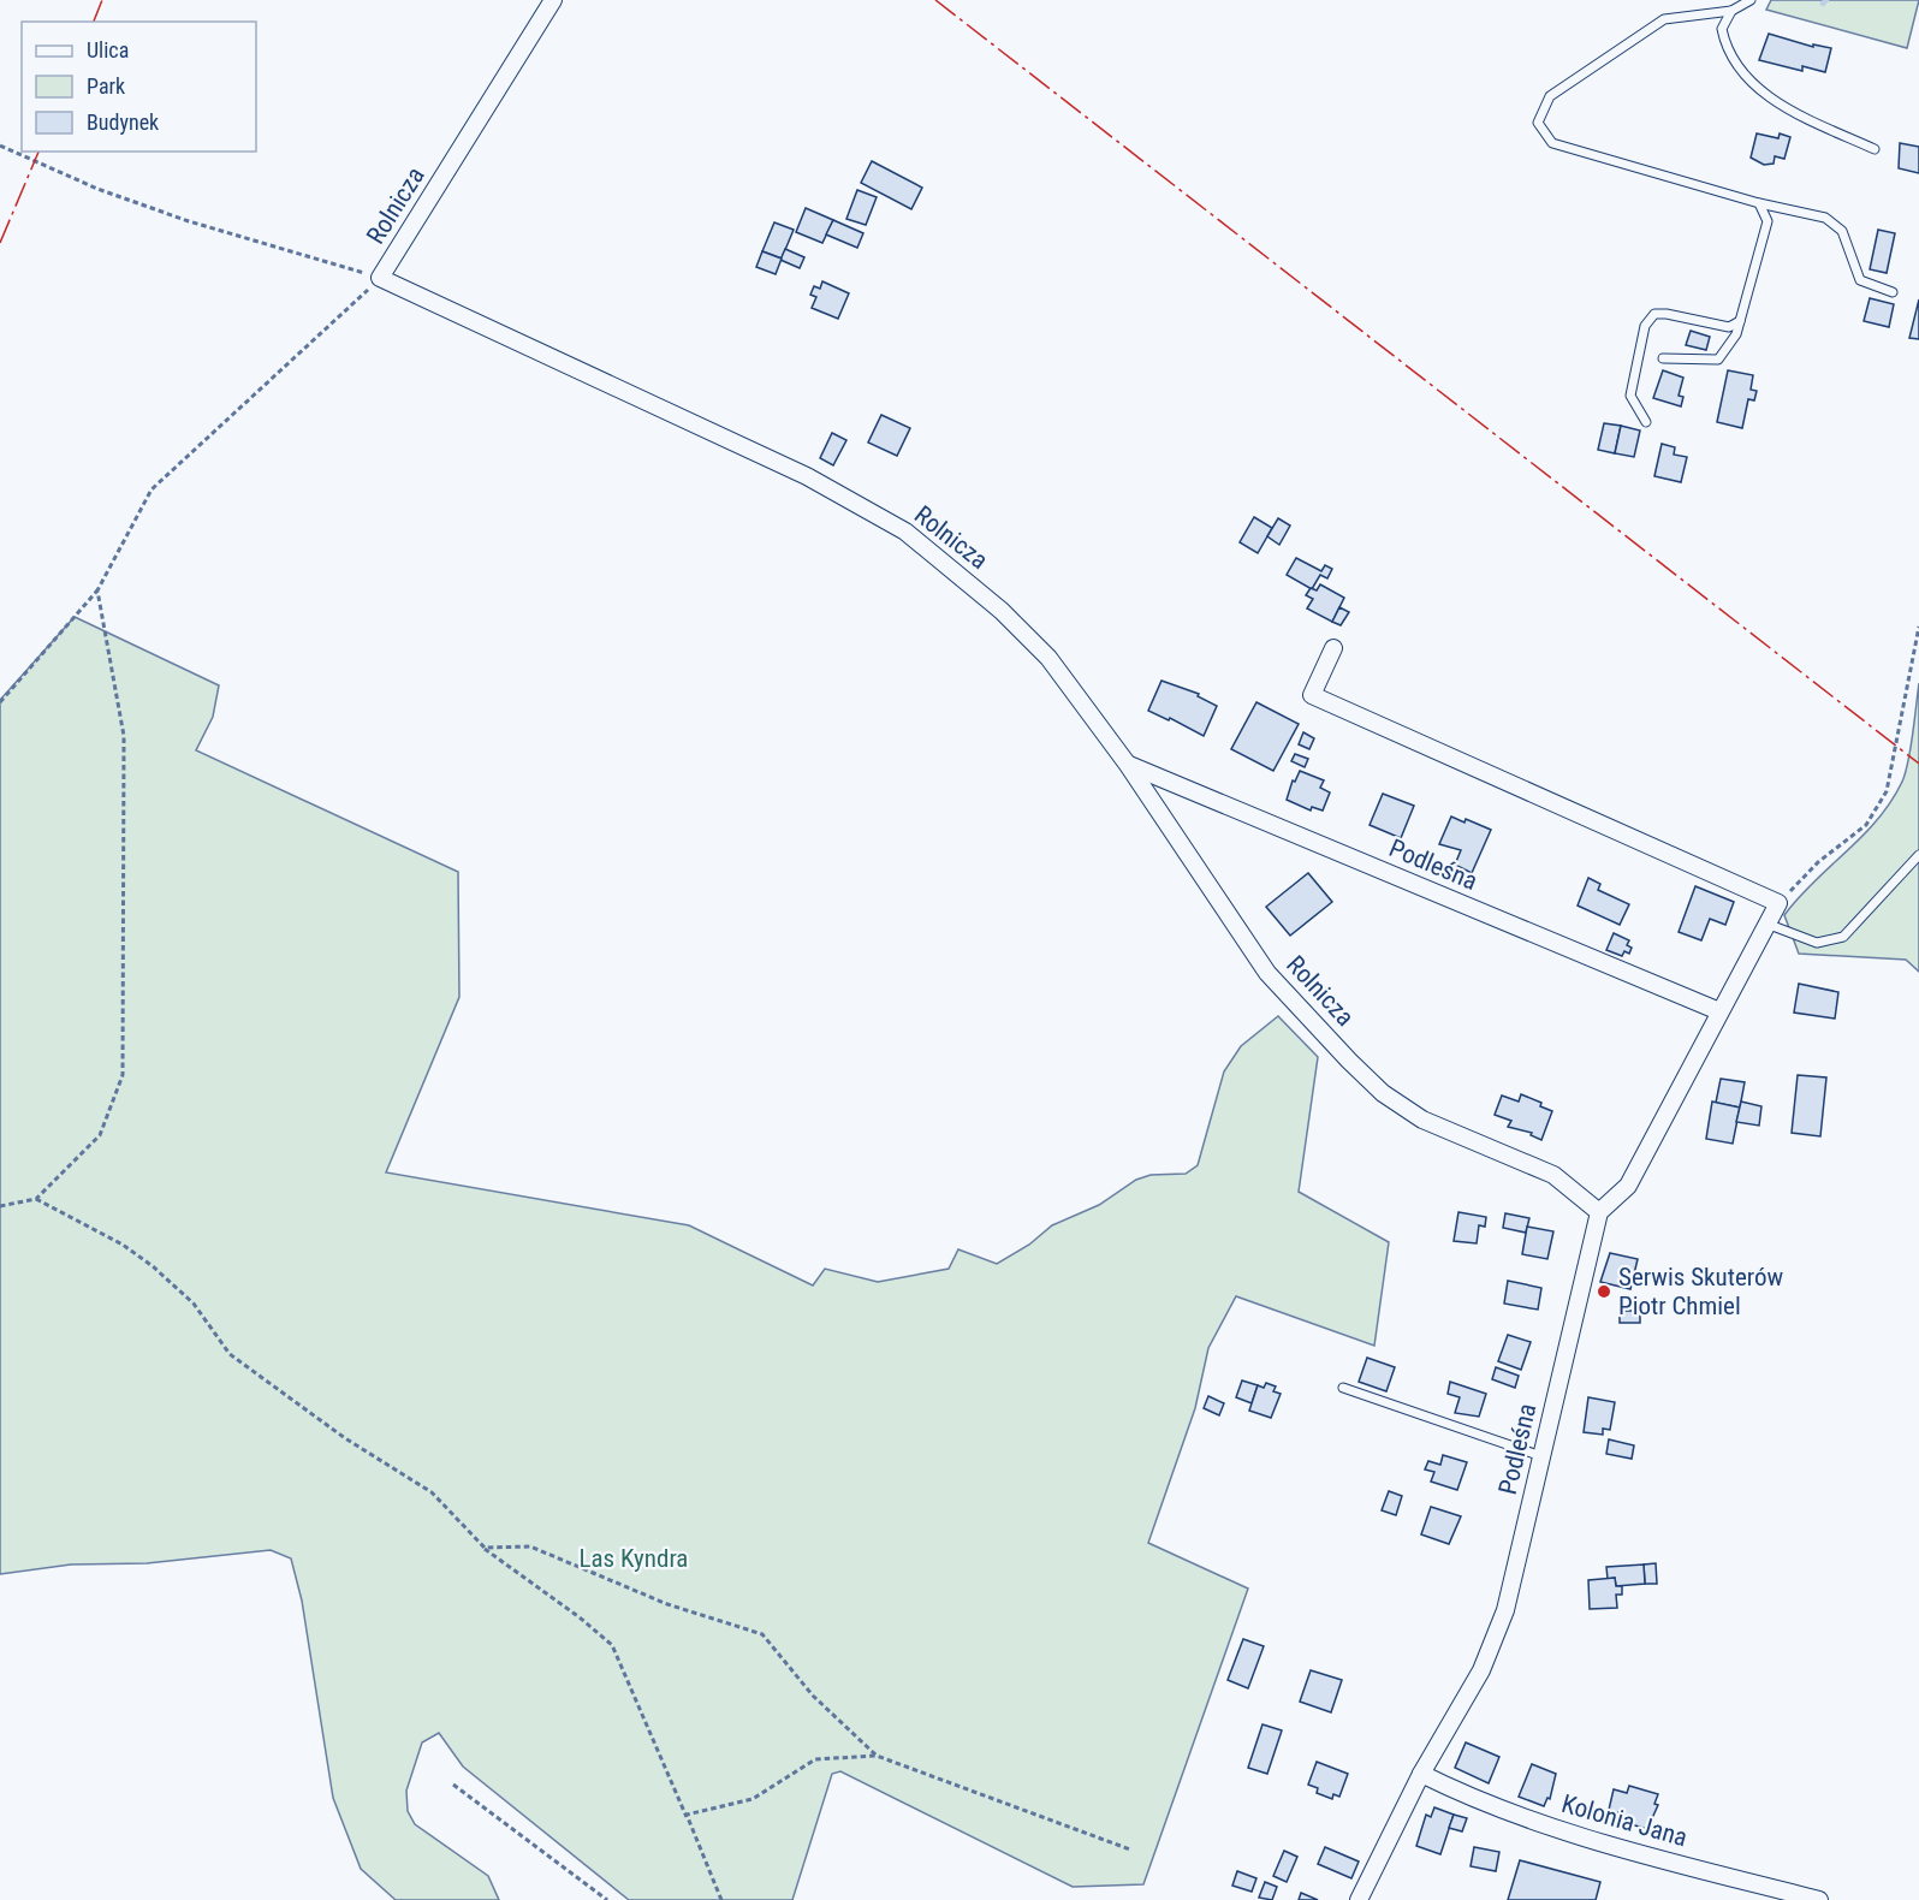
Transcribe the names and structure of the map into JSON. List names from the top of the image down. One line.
{"streets":{"street":["Rolnicza","Podleśna","Kolonia Jana"]},"crossings":[["Rolnicza","Podleśna"],["Podleśna","Kolonia Jana"]],"parks":["Las Kyndra"],"places":["Serwis Skuterów Piotr Chmiel"],"legend":["Ulica","Park","Budynek"]}
